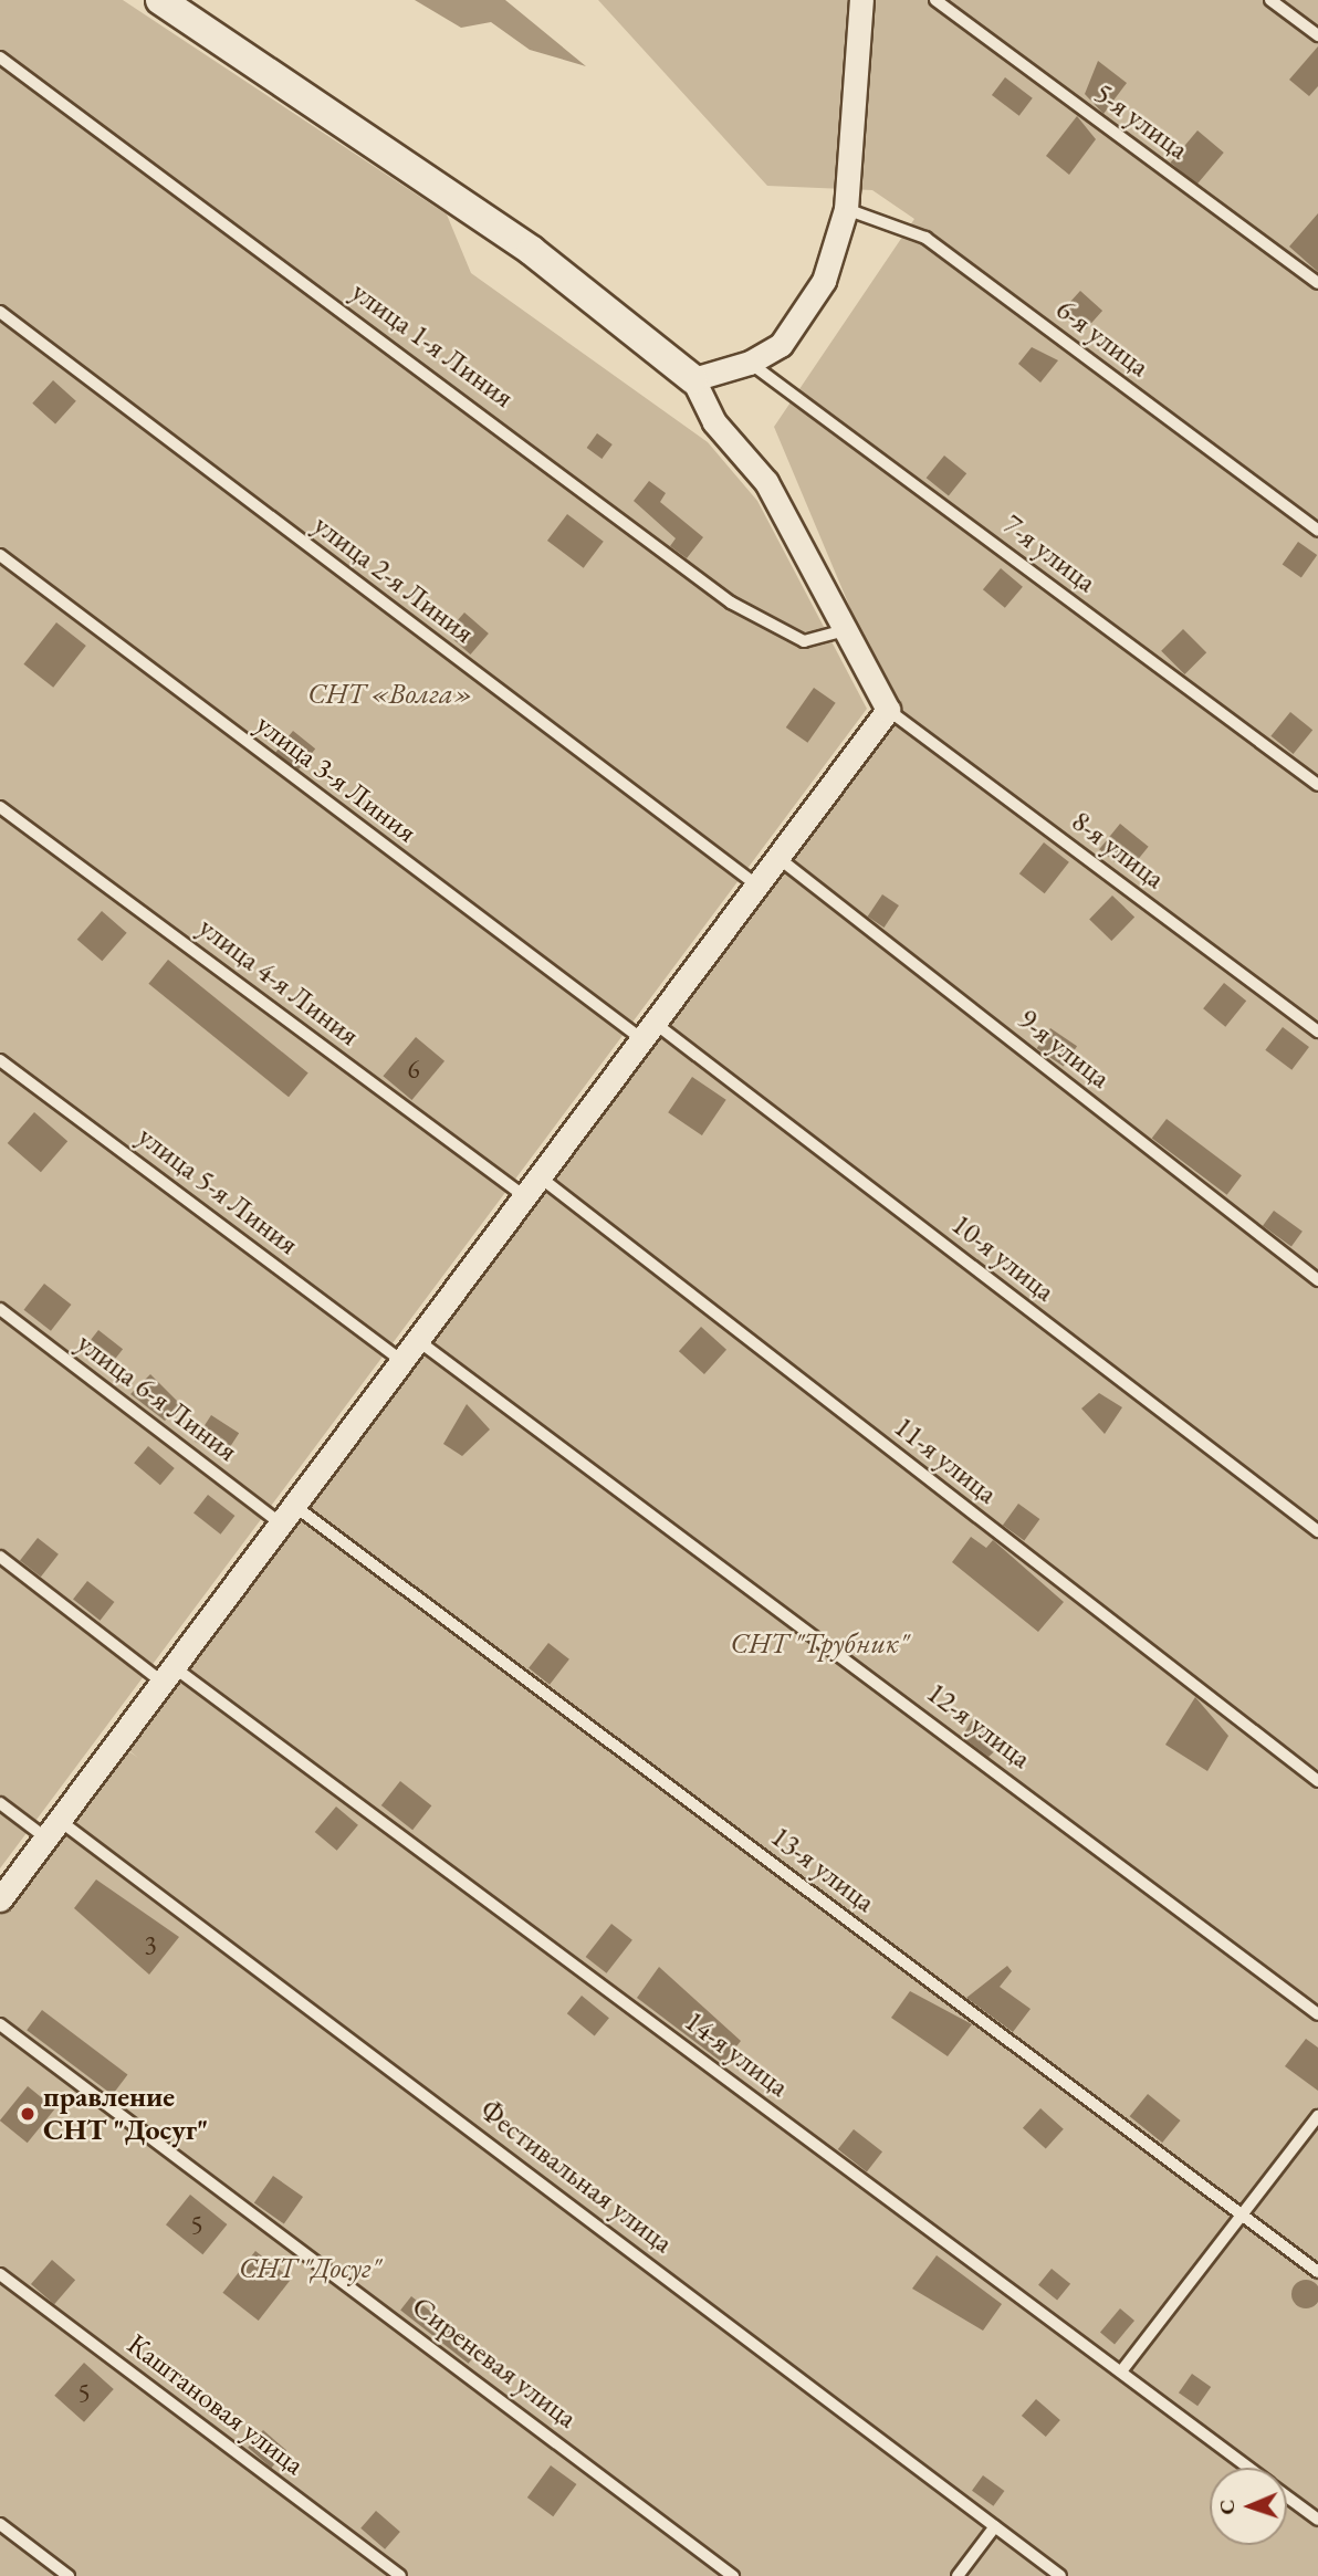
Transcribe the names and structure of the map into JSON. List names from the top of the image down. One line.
{"streets":{"lane":["5-я улица","6-я улица","улица 1-я Линия","7-я улица","улица 2-я Линия","улица 3-я Линия","8-я улица","улица 4-я Линия","9-я улица","улица 5-я Линия","10-я улица","улица 6-я Линия","11-я улица","12-я улица","13-я улица","14-я улица","Фестивальная улица","Сиреневая улица","Каштановая улица"]},"crossings":[["улица 3-я Линия","10-я улица"],["улица 6-я Линия","13-я улица"]],"parks":["СНТ «Волга»","СНТ \"Трубник\"","СНТ \"Досуг\""],"places":["правление СНТ \"Досуг\""],"house_numbers":["6","3","5","5"],"north":"left"}
